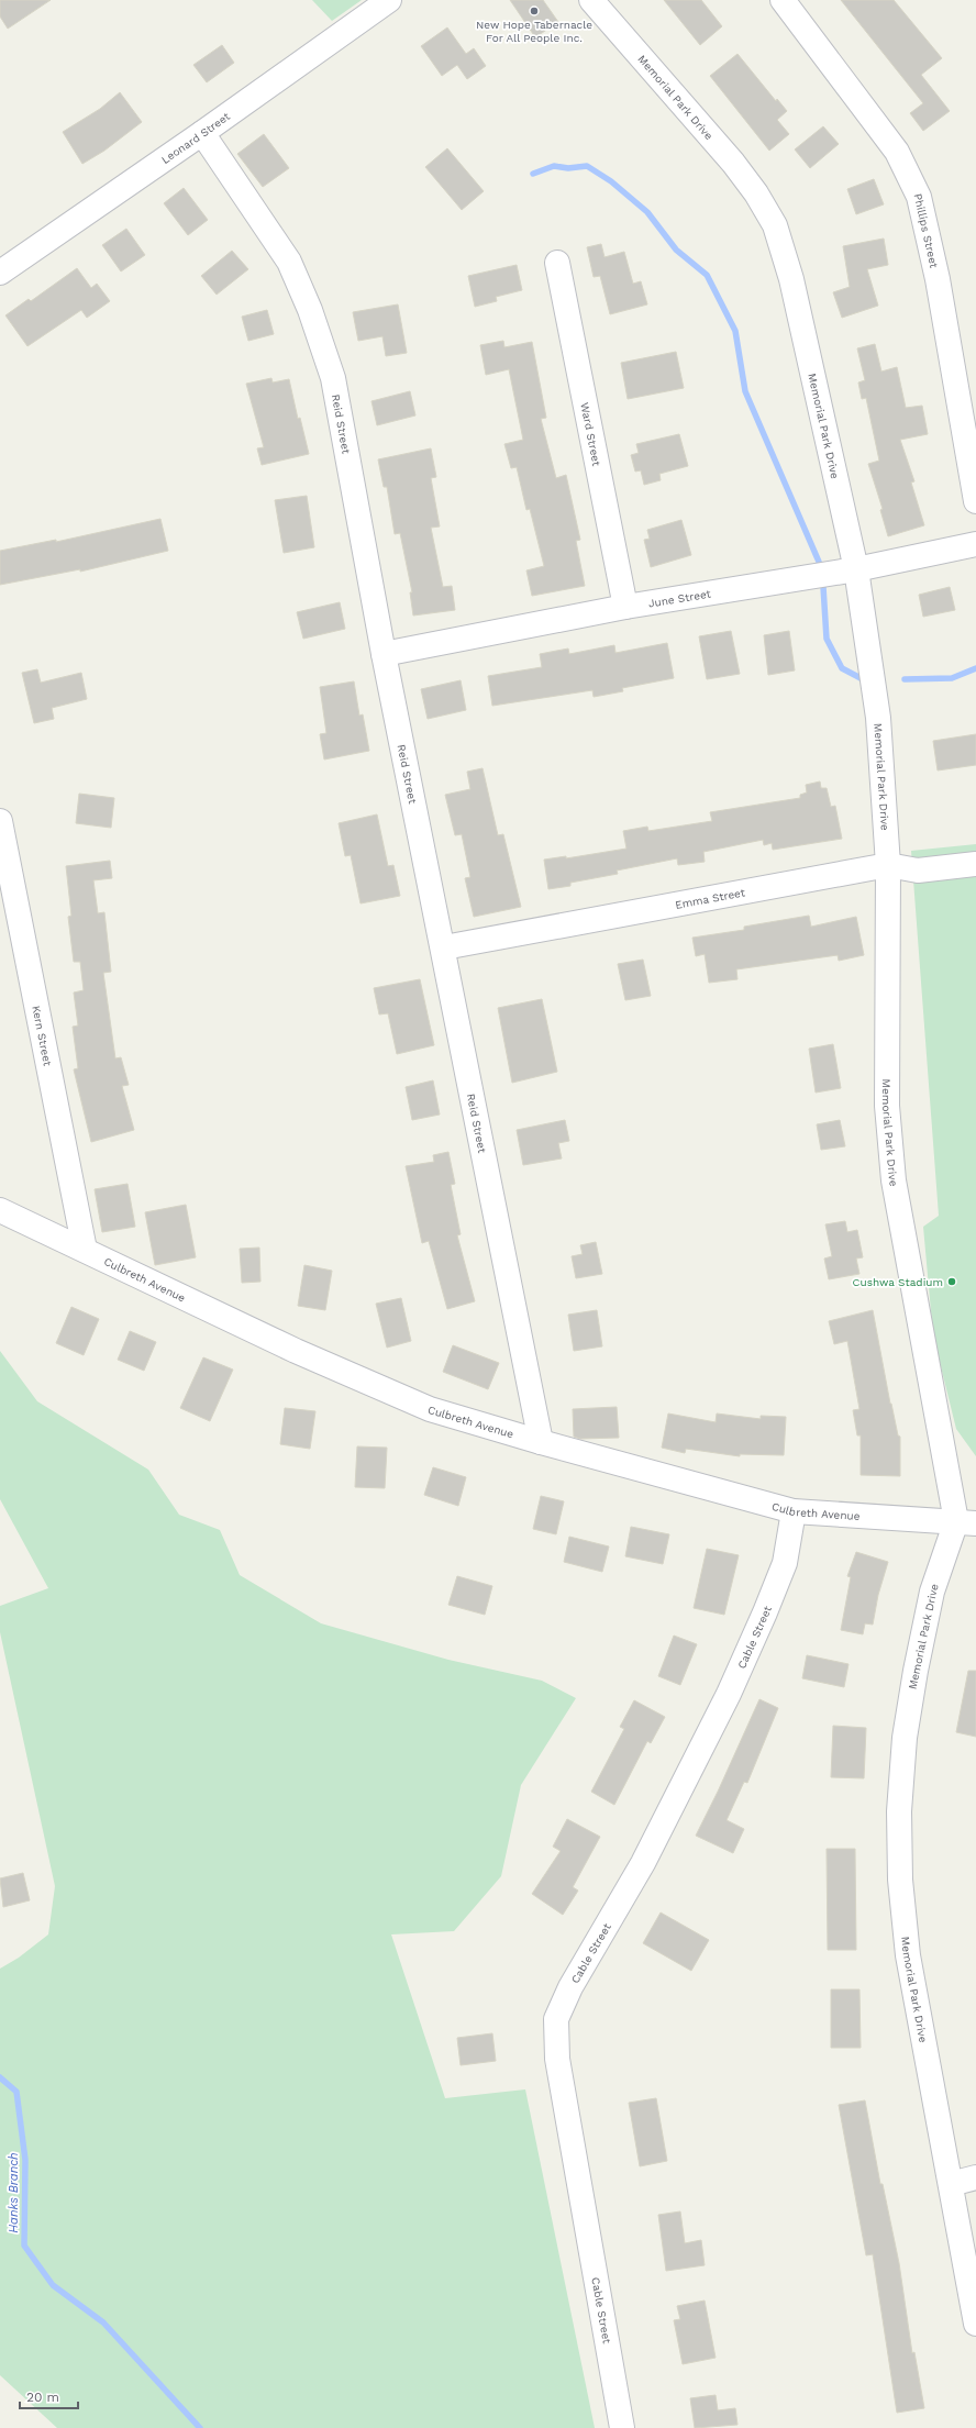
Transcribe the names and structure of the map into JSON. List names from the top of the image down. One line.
{"streets":{"street":["Memorial Park Drive","Leonard Street","Phillips Street","Reid Street","Ward Street","June Street","Emma Street","Kern Street","Culbreth Avenue","Cable Street"]},"crossings":[["Memorial Park Drive","June Street"],["Memorial Park Drive","Emma Street"],["Memorial Park Drive","Culbreth Avenue"],["Leonard Street","Reid Street"],["Reid Street","June Street"],["Reid Street","Emma Street"],["Reid Street","Culbreth Avenue"],["Ward Street","June Street"],["Kern Street","Culbreth Avenue"],["Culbreth Avenue","Cable Street"]],"water":["Hanks Branch"],"places":["New Hope Tabernacle For All People Inc.","Cushwa Stadium"],"scale_bar":"20 m"}
